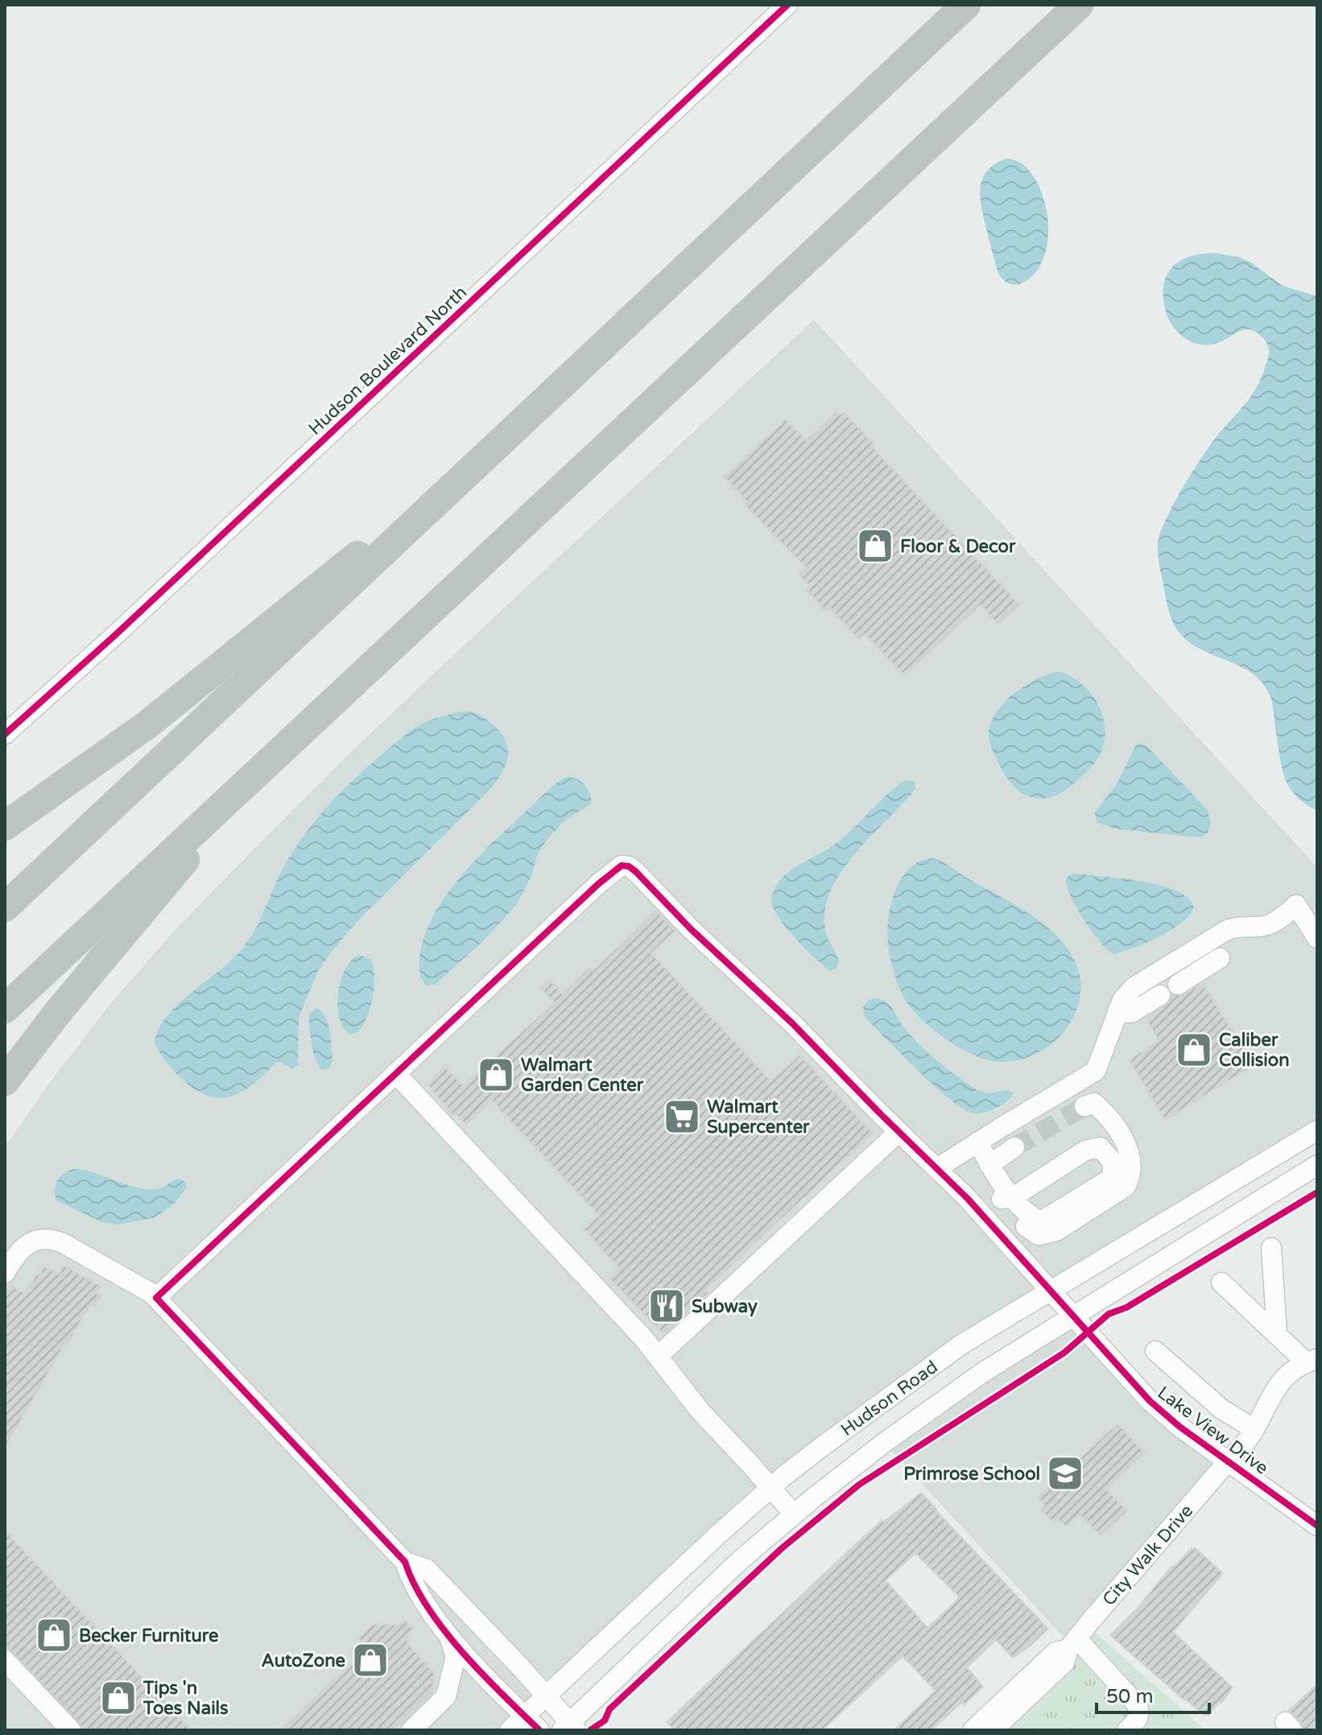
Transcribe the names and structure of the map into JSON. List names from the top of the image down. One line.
{"streets":{"street":["Hudson Boulevard North","Hudson Road","Lake View Drive","City Walk Drive"]},"crossings":[["Hudson Road","Lake View Drive"],["Lake View Drive","City Walk Drive"]],"places":{"shop":["Floor & Decor","Caliber Collision","Walmart Garden Center","Becker Furniture","AutoZone","Tips 'n Toes Nails"],"supermarket":["Walmart Supercenter"],"restaurant":["Subway"],"school or university":["Primrose School"]},"scale_bar":"50 m"}
